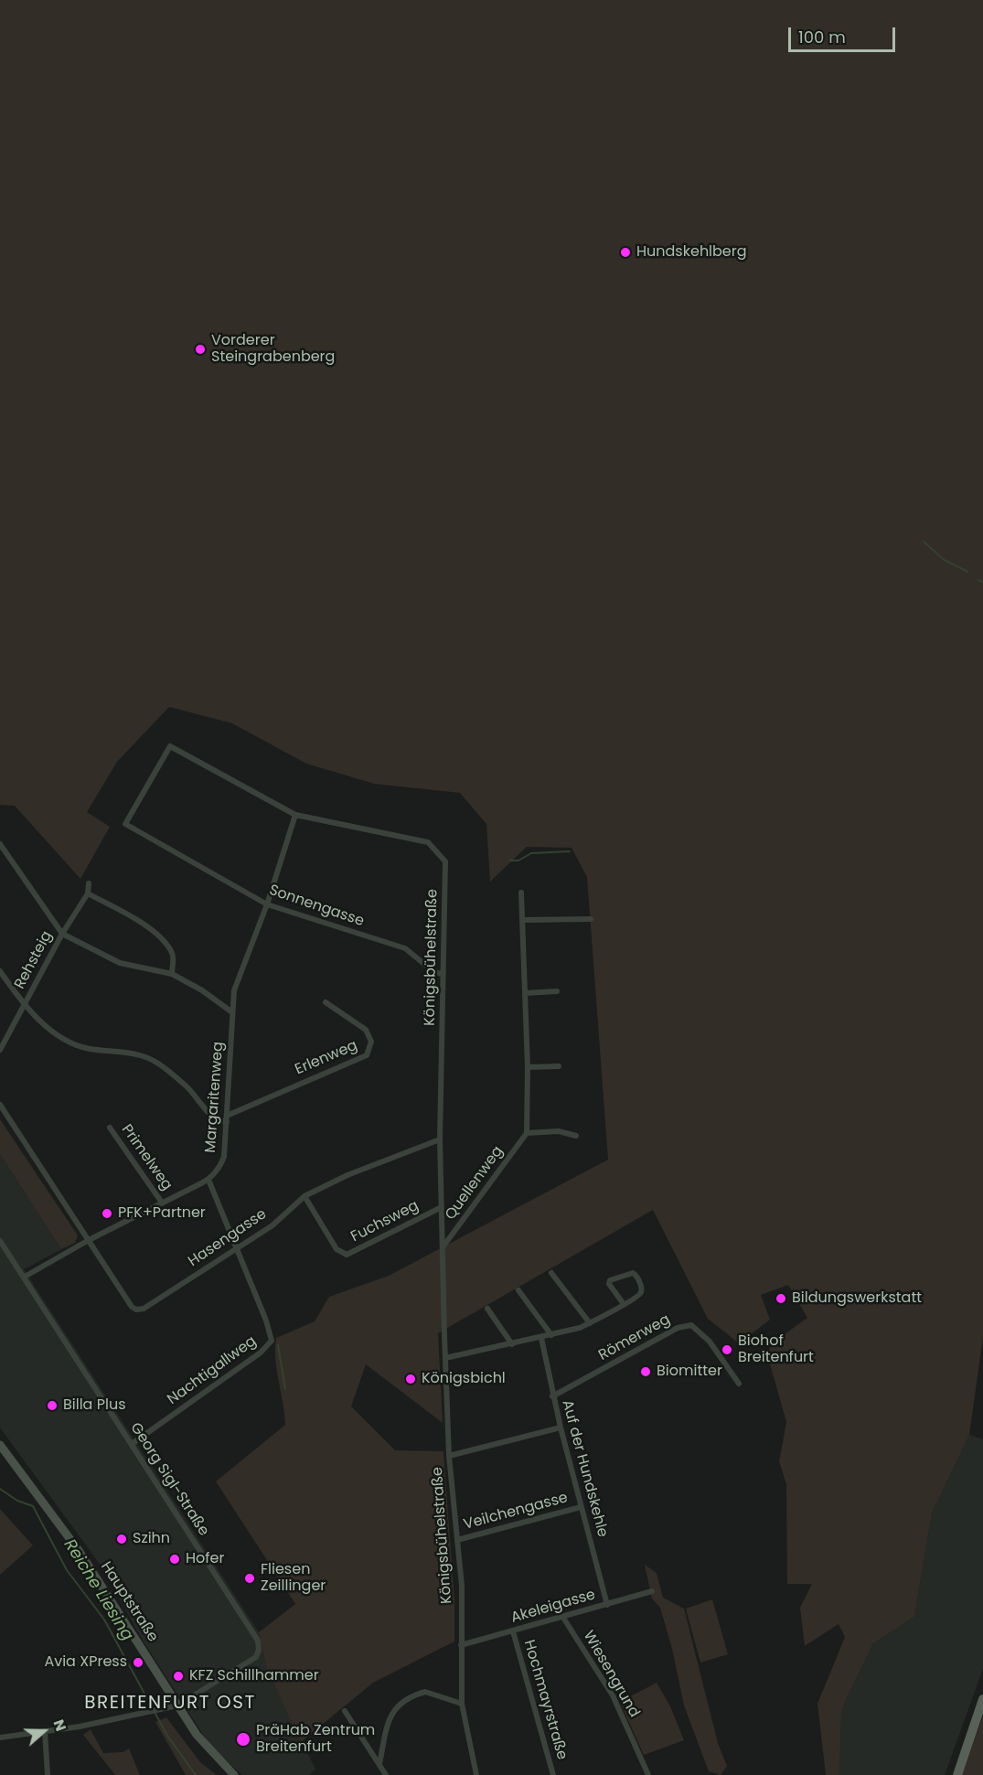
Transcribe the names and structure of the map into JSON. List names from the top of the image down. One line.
{"streets":{"main road":["Hauptstraße"],"street":["Sonnengasse","Königsbühelstraße","Rehsteig","Erlenweg","Margaritenweg","Primelweg","Quellenweg","Fuchsweg","Hasengasse","Römerweg","Nachtigallweg","Auf der Hundskehle","Georg Sigl-Straße","Veilchengasse","Akeleigasse","Wiesengrund","Hochmayrstraße"]},"crossings":[["Sonnengasse","Königsbühelstraße"],["Sonnengasse","Margaritenweg"],["Königsbühelstraße","Margaritenweg"],["Königsbühelstraße","Quellenweg"],["Königsbühelstraße","Fuchsweg"],["Königsbühelstraße","Hasengasse"],["Königsbühelstraße","Veilchengasse"],["Königsbühelstraße","Akeleigasse"],["Erlenweg","Margaritenweg"],["Margaritenweg","Primelweg"],["Margaritenweg","Hasengasse"],["Margaritenweg","Nachtigallweg"],["Margaritenweg","Georg Sigl-Straße"],["Fuchsweg","Hasengasse"],["Hasengasse","Nachtigallweg"],["Römerweg","Auf der Hundskehle"],["Nachtigallweg","Georg Sigl-Straße"],["Auf der Hundskehle","Veilchengasse"],["Auf der Hundskehle","Akeleigasse"],["Georg Sigl-Straße","Hauptstraße"],["Akeleigasse","Wiesengrund"],["Akeleigasse","Hochmayrstraße"]],"districts":["BREITENFURT OST"],"water":["Reiche Liesing"],"places":["Hundskehlberg","Vorderer Steingrabenberg","PFK+Partner","Bildungswerkstatt","Biohof Breitenfurt","Biomitter","Königsbichl","Billa Plus","Szihn","Hofer","Fliesen Zeillinger","Avia XPress","KFZ Schillhammer","PräHab Zentrum Breitenfurt"],"scale_bar":"100 m","north":"right"}
